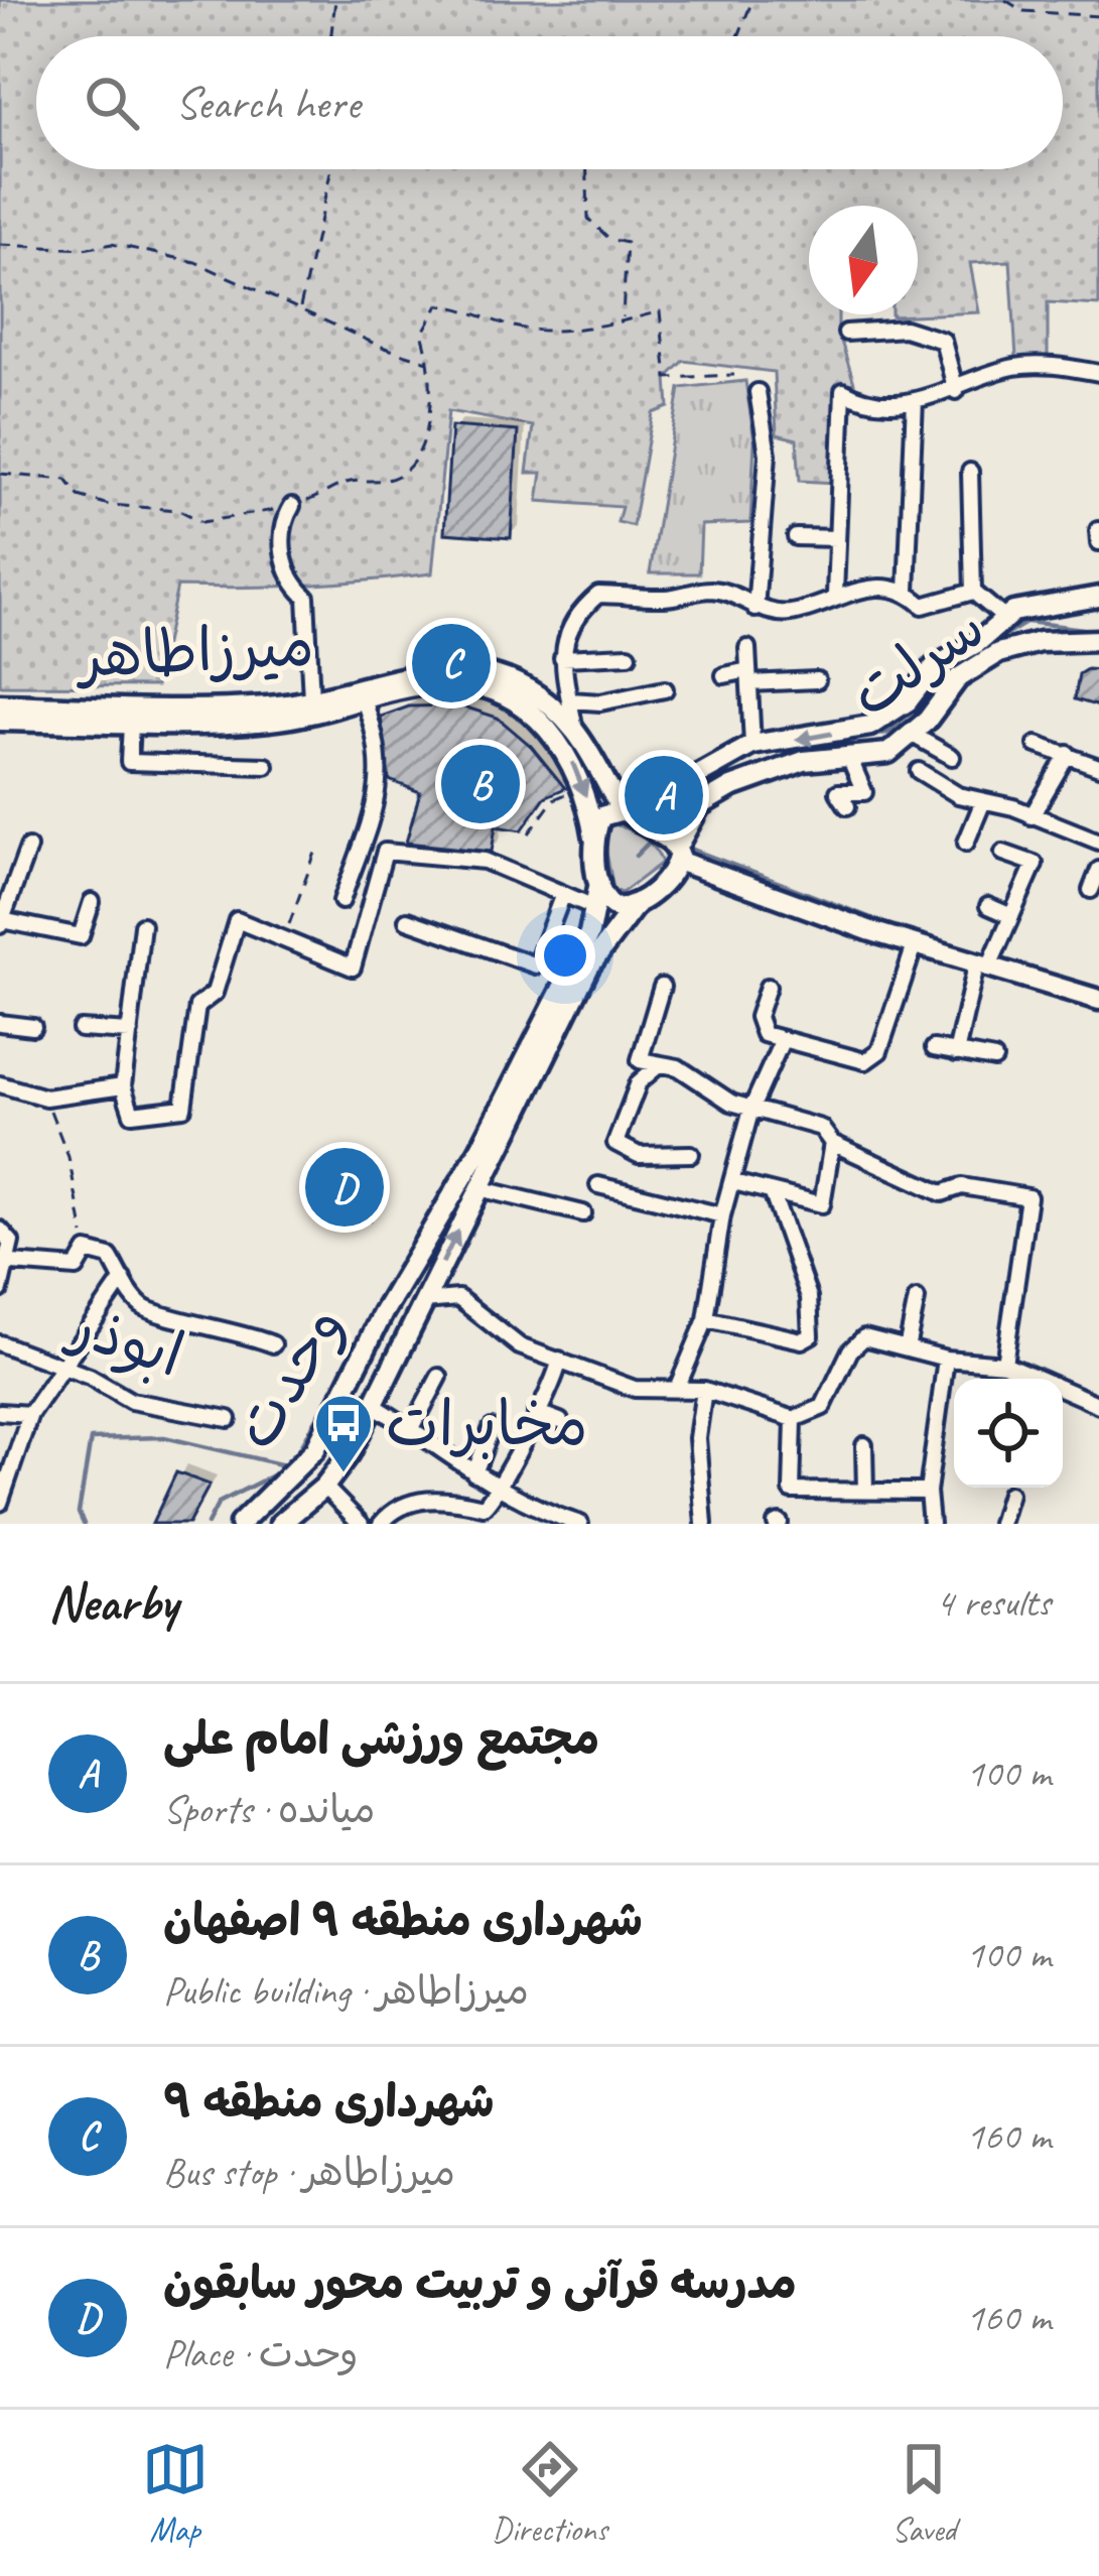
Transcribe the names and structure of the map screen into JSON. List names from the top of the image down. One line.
{"streets":{"main road":["میرزاطاهر","سرلت","وحدت"],"street":["ابوذر"]},"crossings":[["میرزاطاهر","وحدت"]],"places":{"bus stop":["مخابرات"]},"north":"bottom","page":{"search":"Search here","pins":["C","B","A","D"],"heading":["Nearby","4 results"],"list":[{"mark":"A","name":"مجتمع ورزشی امام علی","note":"Sports · میانده","value":"100 m"},{"mark":"B","name":"شهرداری منطقه ۹ اصفهان","note":"Public building · میرزاطاهر","value":"100 m"},{"mark":"C","name":"شهرداری منطقه ۹","note":"Bus stop · میرزاطاهر","value":"160 m"},{"mark":"D","name":"مدرسه قرآنی و تربیت محور سابقون","note":"Place · وحدت","value":"160 m"}],"nav":["Map","Directions","Saved"]}}
